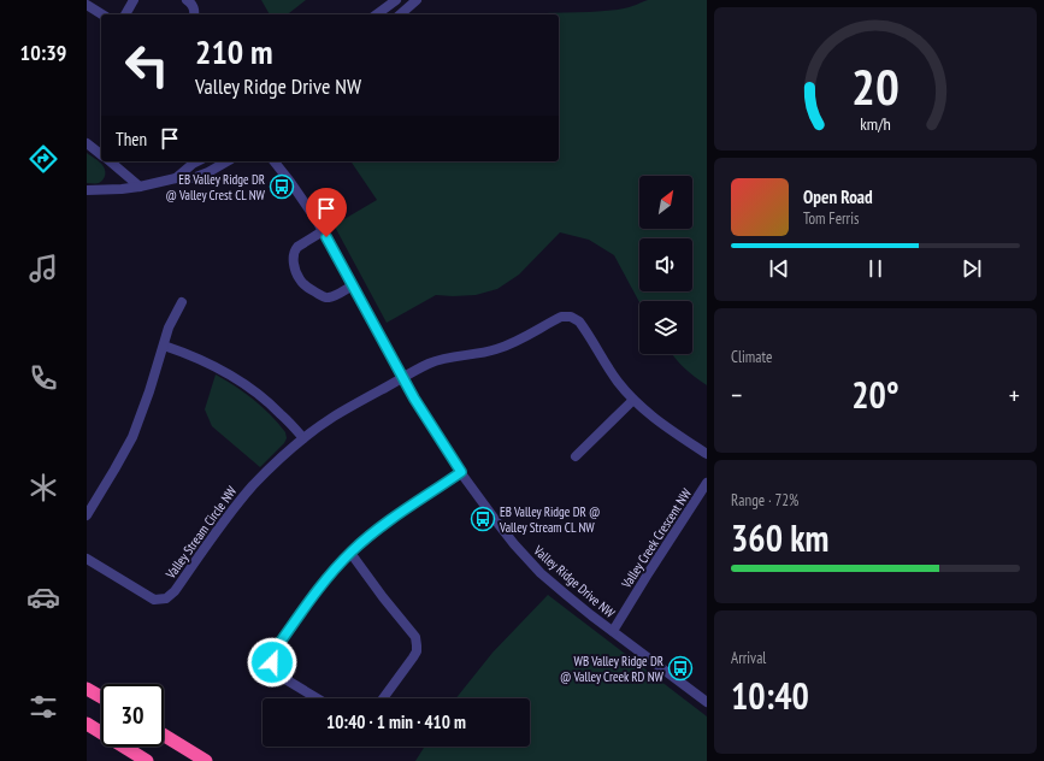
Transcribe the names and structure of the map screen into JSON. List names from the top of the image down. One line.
{"streets":{"street":["Valley Stream Circle NW","Valley Creek Crescent NW","Valley Ridge Drive NW"]},"crossings":[["Valley Stream Circle NW","Valley Ridge Drive NW"],["Valley Creek Crescent NW","Valley Ridge Drive NW"]],"places":{"bus stop":["EB Valley Ridge DR @ Valley Crest CL NW","EB Valley Ridge DR @ Valley Stream CL NW","WB Valley Ridge DR @ Valley Creek RD NW"]},"north":"top right","page":{"tabs":"10:39","turn":["210 m","Valley Ridge Drive NW"],"then":"Then","song":["Open Road","Tom Ferris"],"tile":["Climate",["Range · 72%","360 km"],["Arrival","10:40"]],"heat":["−","20°","+"],"limit":"30","trip":"10:40 · 1 min · 410 m","gauge":["20","km/h"]}}
